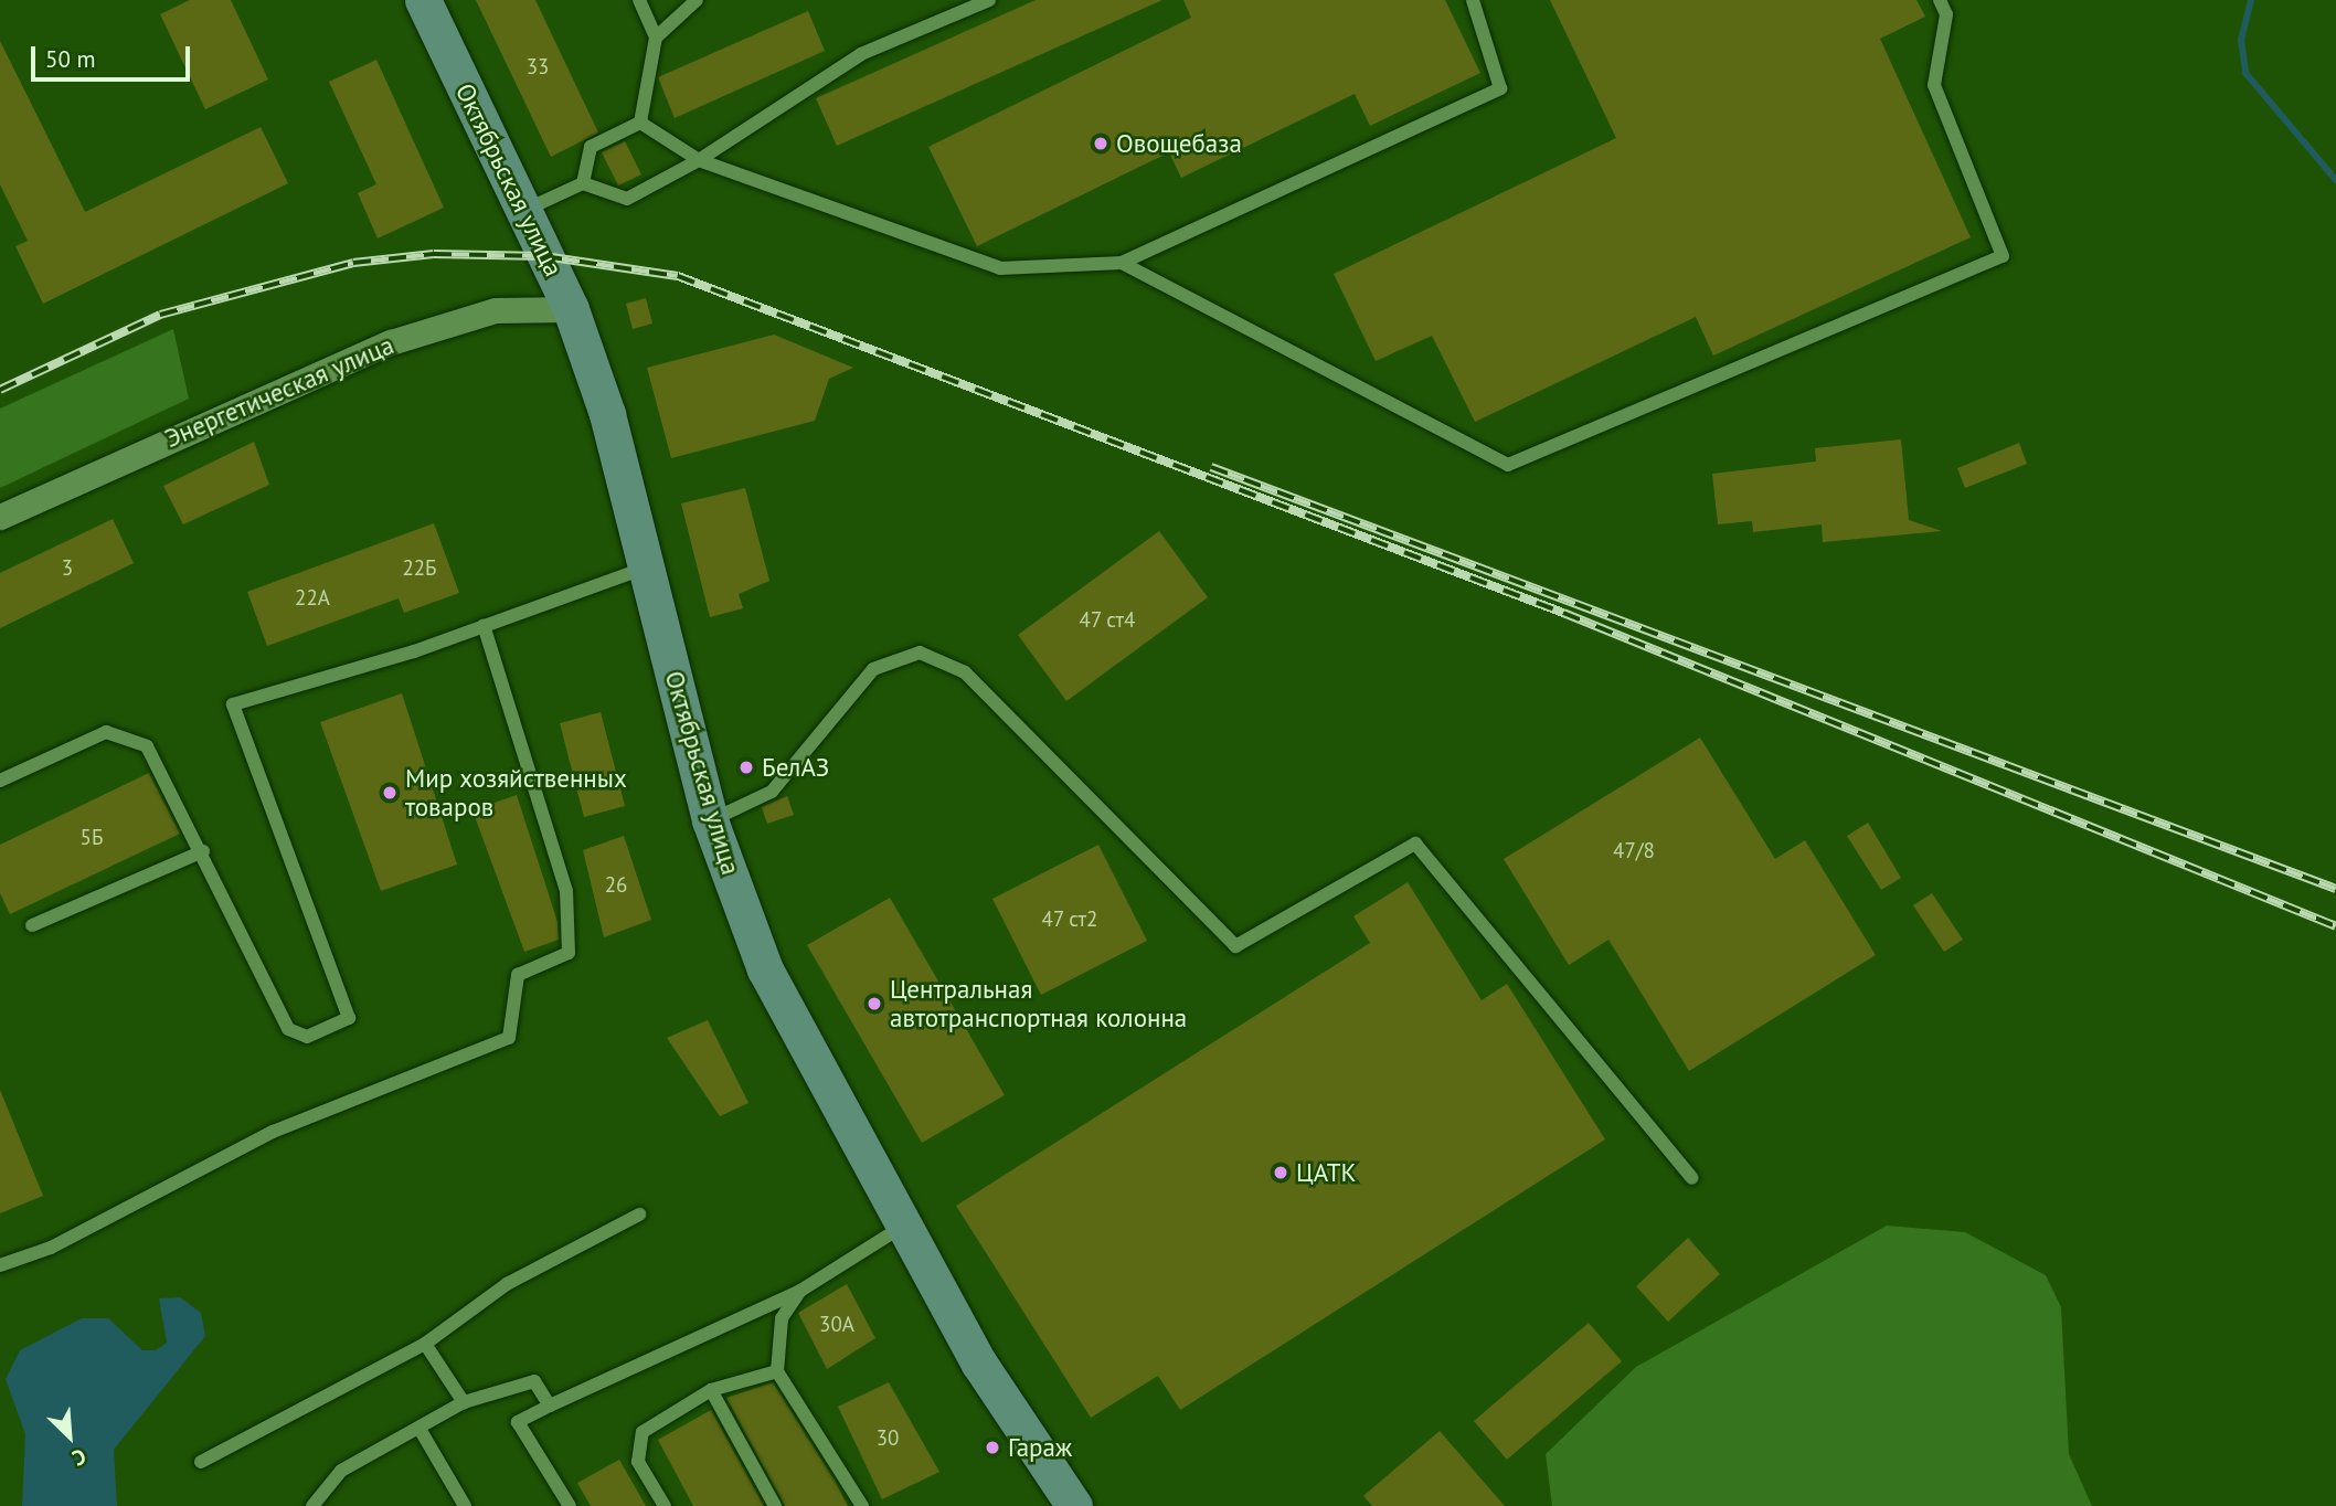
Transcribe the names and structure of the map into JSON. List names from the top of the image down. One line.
{"streets":{"street":["Октябрьская улица","Энергетическая улица"]},"crossings":[["Октябрьская улица","Энергетическая улица"]],"places":["Овощебаза","БелАЗ","Мир хозяйственных товаров","Центральная автотранспортная колонна","ЦАТК","Гараж"],"house_numbers":["33","3","22Б","22А","47 ст4","5Б","47/8","26","47 ст2","30А","30"],"scale_bar":"50 m","north":"bottom right"}
